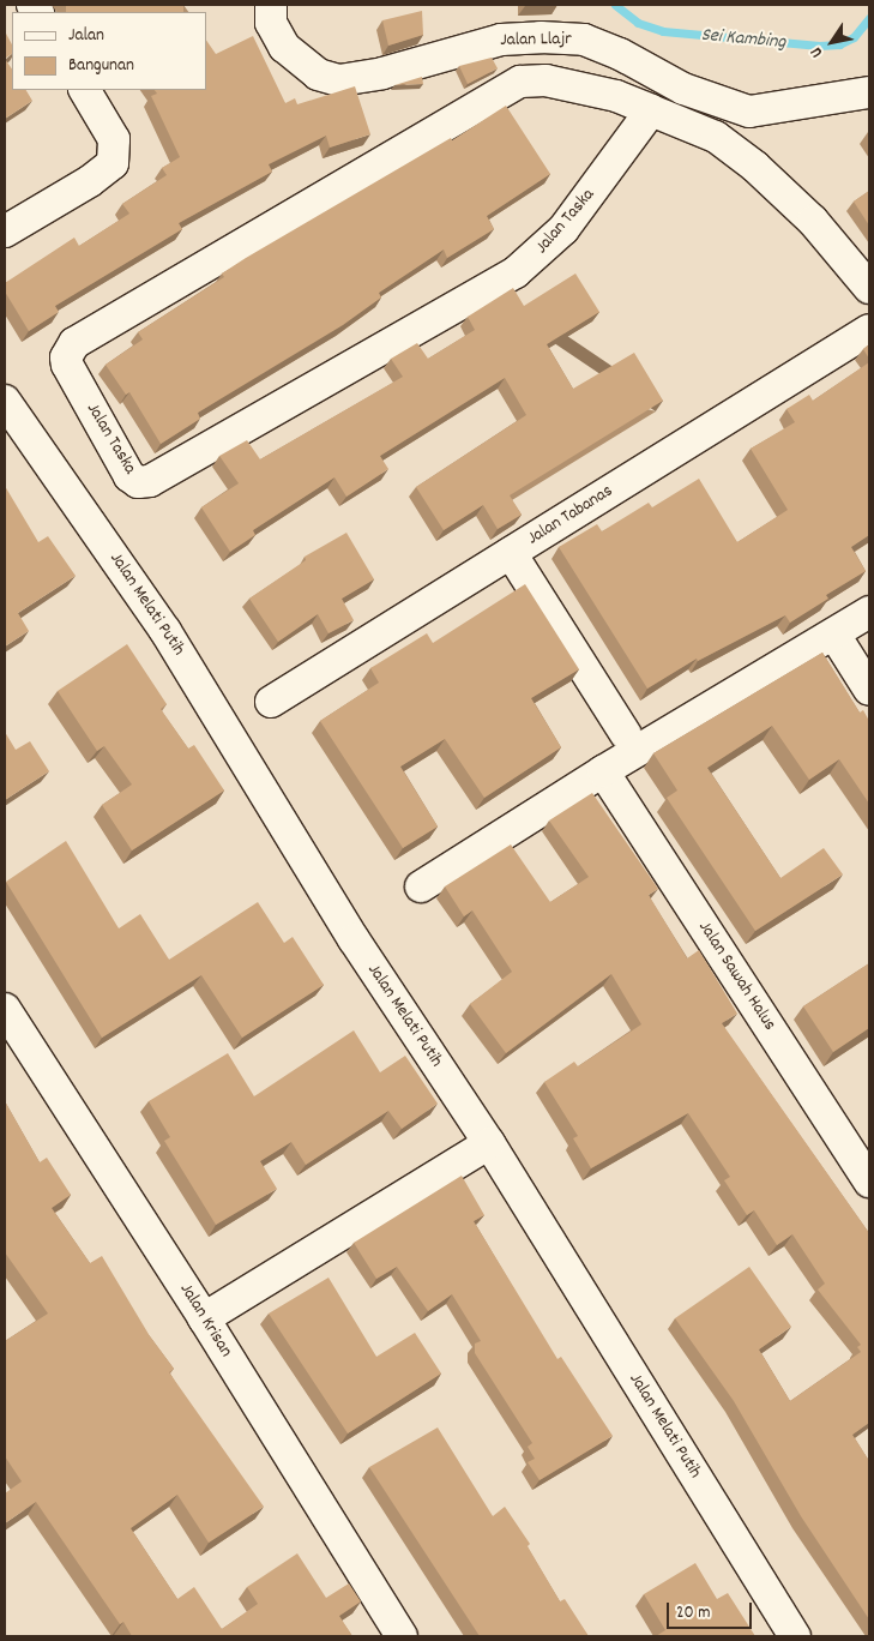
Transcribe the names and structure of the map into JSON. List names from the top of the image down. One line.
{"streets":{"street":["Jalan Llajr","Jalan Taska","Jalan Tabanas","Jalan Melati Putih","Jalan Sawah Halus","Jalan Krisan"]},"water":["Sei Kambing"],"legend":["Jalan","Bangunan"],"scale_bar":"20 m","north":"bottom left"}
